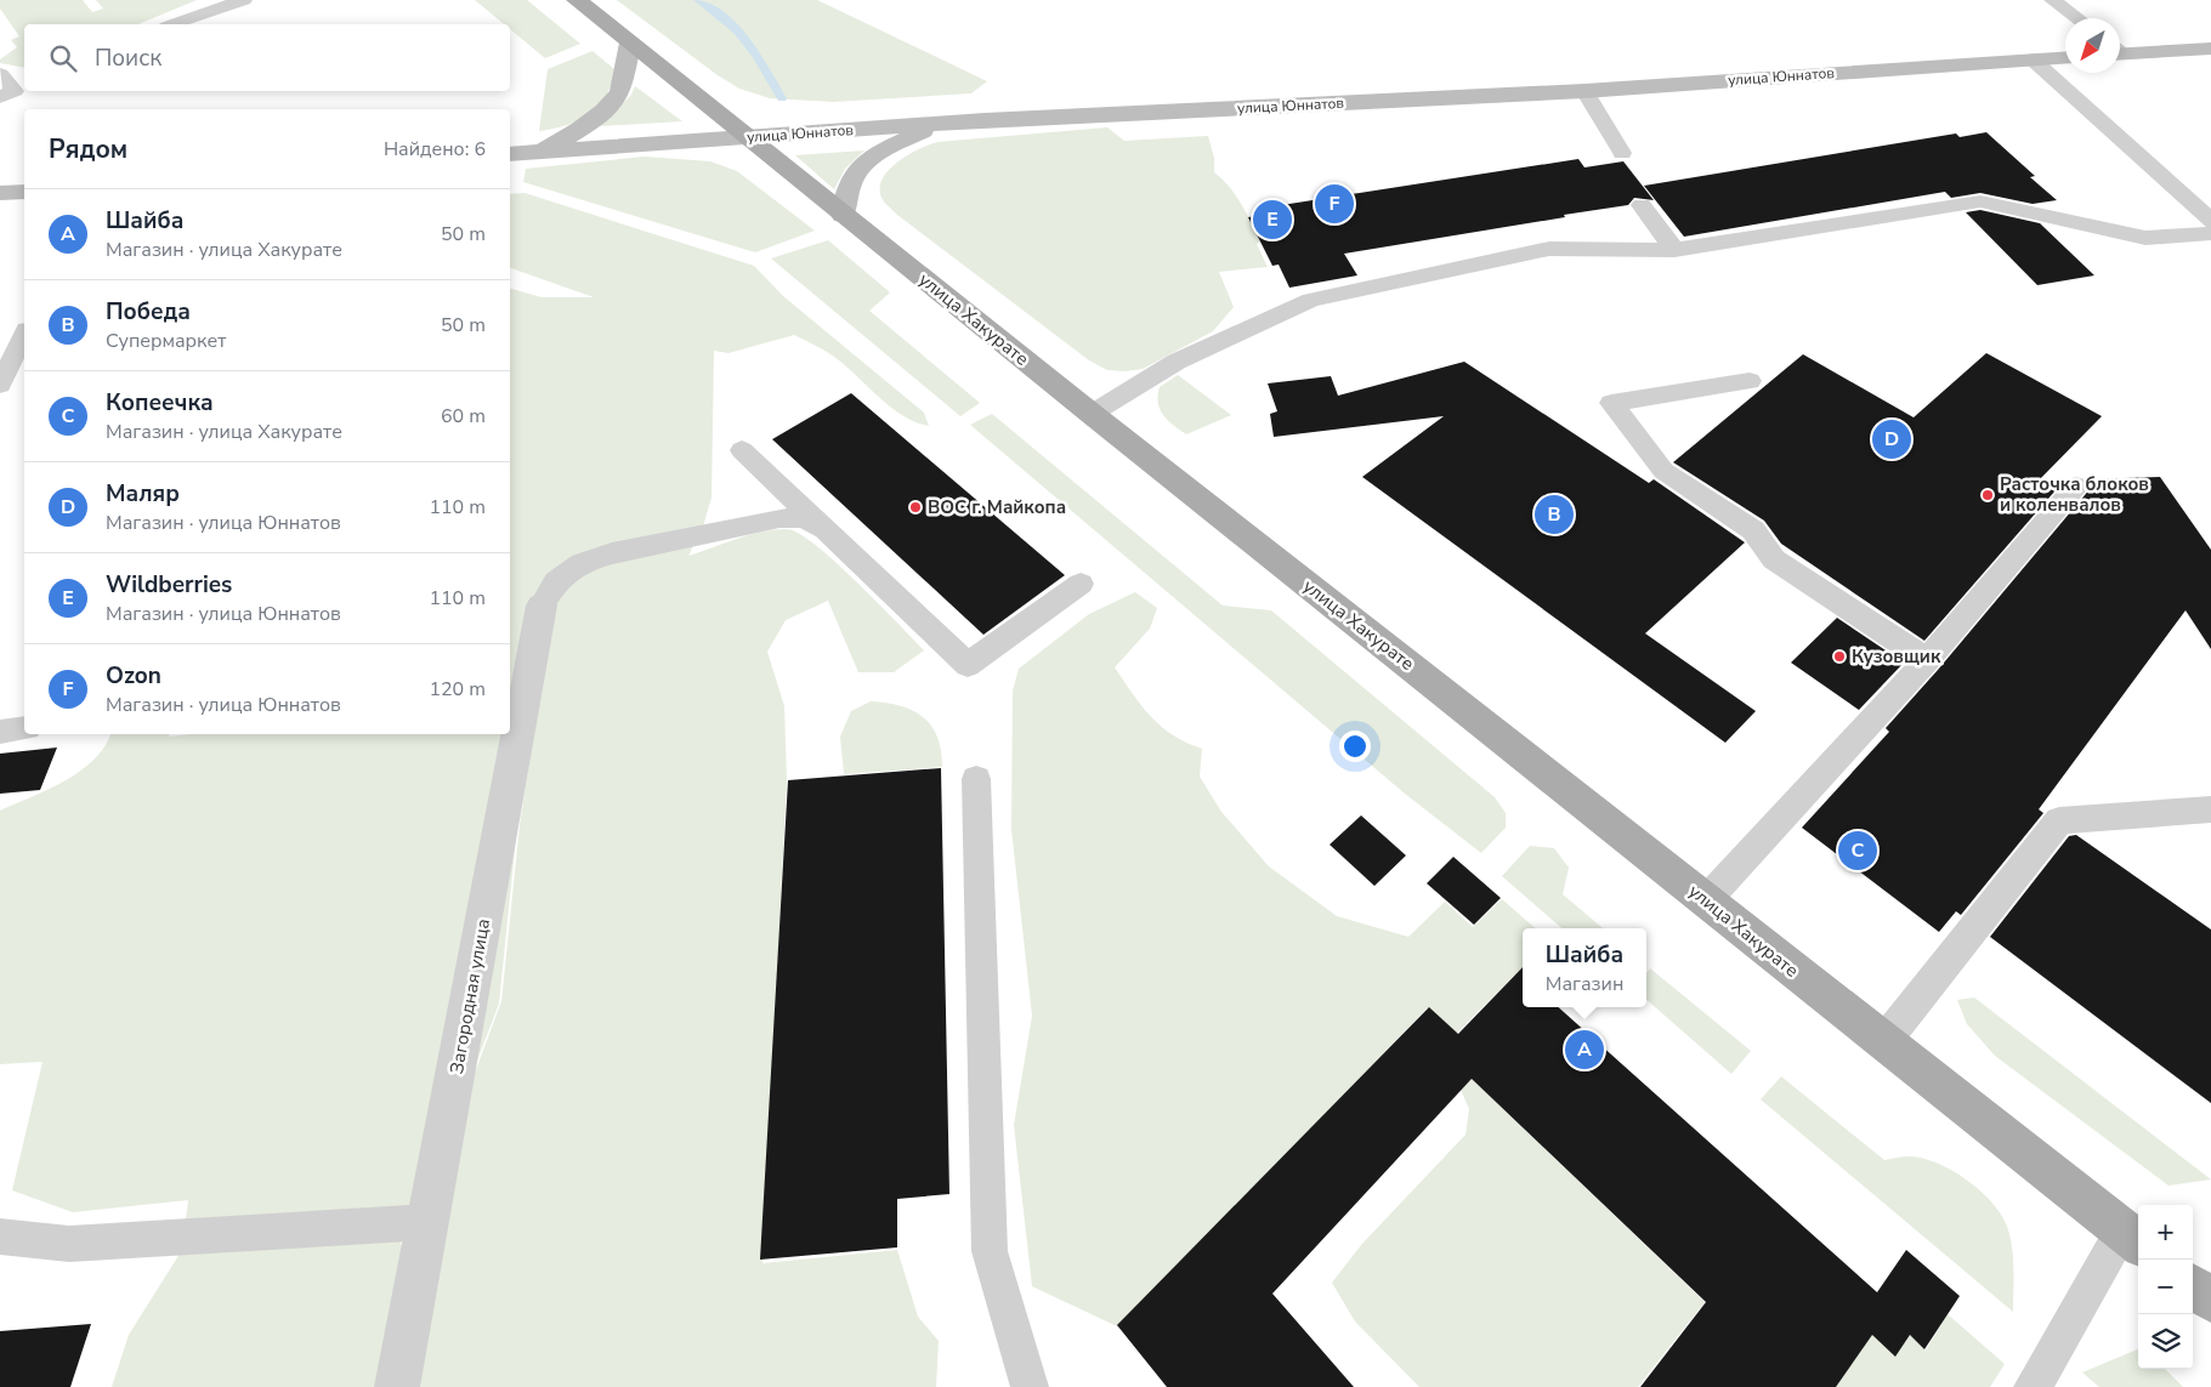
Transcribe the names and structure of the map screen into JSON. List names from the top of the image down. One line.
{"streets":{"main road":["улица Юннатов","улица Хакурате"],"street":["Загородная улица"]},"crossings":[["улица Юннатов","улица Хакурате"]],"places":["Расточка блоков и коленвалов","ВОС г. Майкопа","Кузовщик"],"north":"bottom left","page":{"search":"Поиск","heading":["Рядом","Найдено: 6"],"pins":["F","E","D","B","C","A"],"list":[{"mark":"A","name":"Шайба","note":"Магазин · улица Хакурате","value":"50 m"},{"mark":"B","name":"Победа","note":"Супермаркет","value":"50 m"},{"mark":"C","name":"Копеечка","note":"Магазин · улица Хакурате","value":"60 m"},{"mark":"D","name":"Маляр","note":"Магазин · улица Юннатов","value":"110 m"},{"mark":"E","name":"Wildberries","note":"Магазин · улица Юннатов","value":"110 m"},{"mark":"F","name":"Ozon","note":"Магазин · улица Юннатов","value":"120 m"}],"popup":["Шайба","Магазин"],"map_buttons":["+","−"]}}
